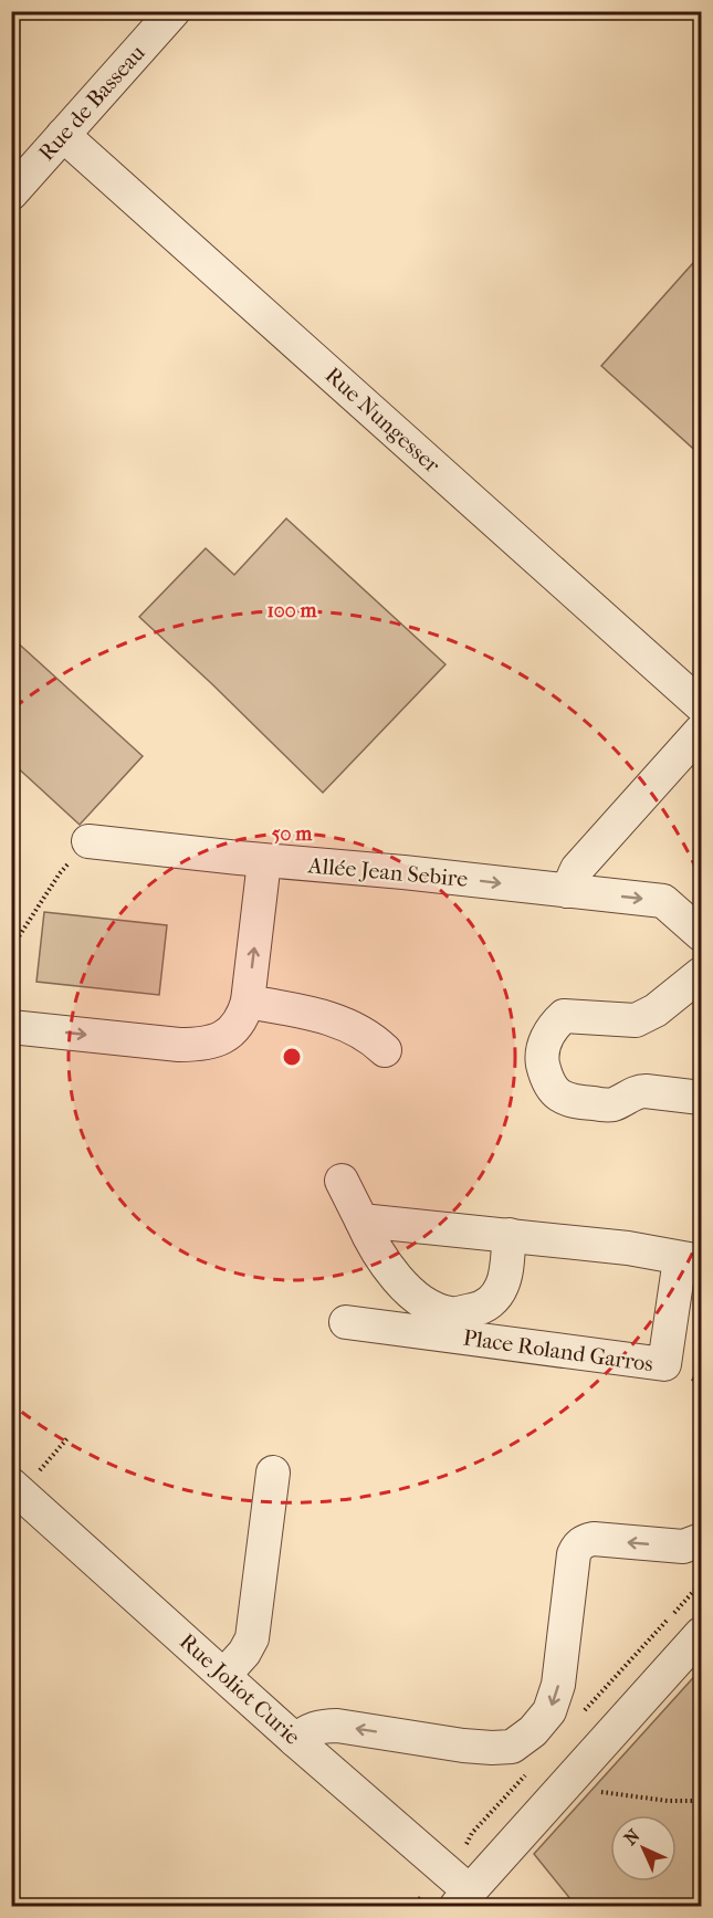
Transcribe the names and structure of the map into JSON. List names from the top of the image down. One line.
{"streets":{"street":["Rue de Basseau","Rue Nungesser","Allée Jean Sebire","Place Roland Garros","Rue Joliot Curie"]},"crossings":[["Rue de Basseau","Rue Nungesser"]],"north":"top left","rings":["100 m","50 m"]}
